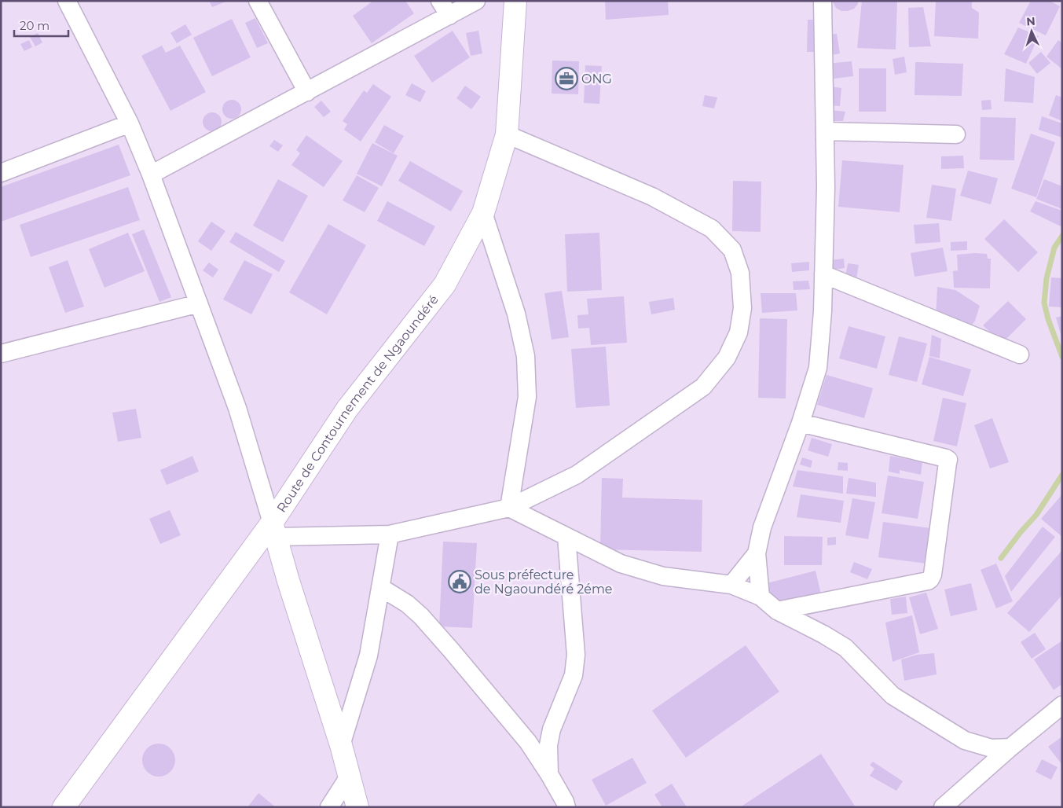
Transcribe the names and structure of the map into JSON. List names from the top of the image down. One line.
{"streets":{"street":["Route de Contournement de Ngaoundéré"]},"places":{"office":["ONG"],"public building":["Sous préfecture de Ngaoundéré 2éme"]},"scale_bar":"20 m","north":"top"}
